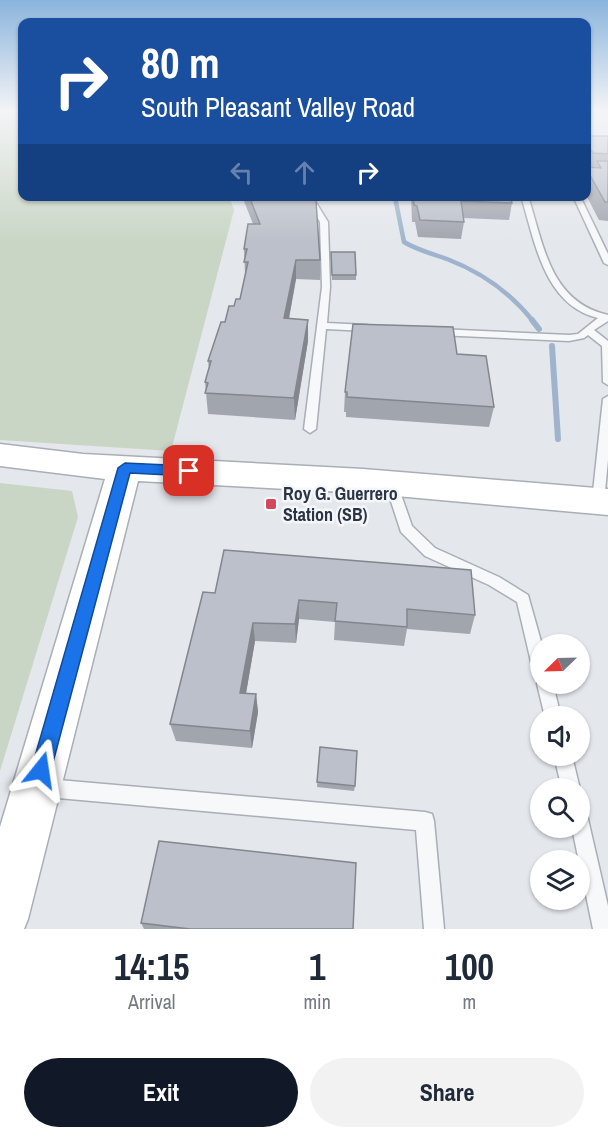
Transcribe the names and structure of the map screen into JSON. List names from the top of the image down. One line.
{"places":{"transit":["Roy G. Guerrero Station (SB)"]},"north":"bottom left","page":{"turn":["80 m","South Pleasant Valley Road"],"eta":["14:15","Arrival","1","min","100","m"],"buttons":["Exit","Share"]}}
